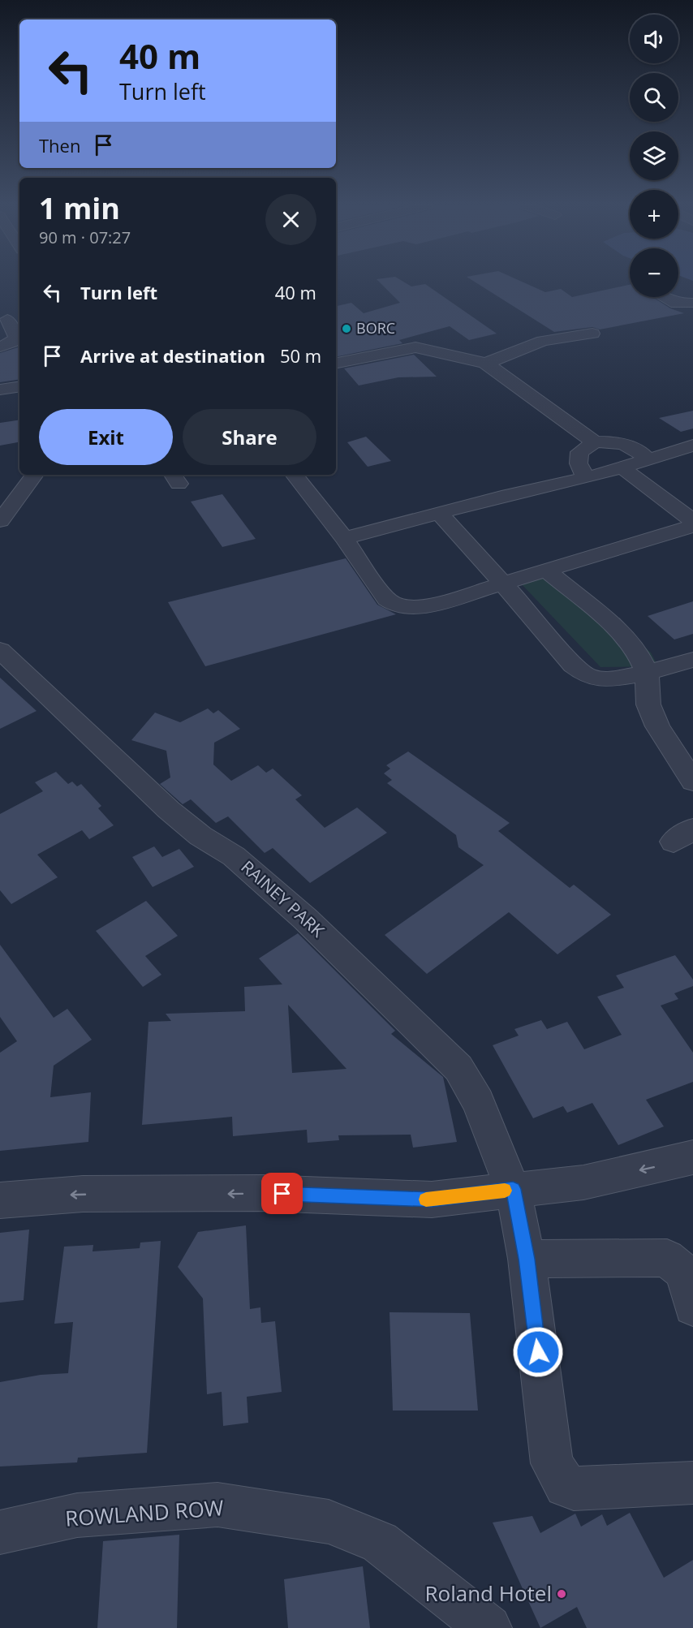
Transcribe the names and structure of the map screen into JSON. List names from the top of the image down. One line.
{"streets":{"street":["RAINEY PARK","ROWLAND ROW"]},"places":["BORC","Roland Hotel"],"page":{"map_buttons":["+","−"],"turn":["40 m","Turn left"],"then":"Then","heading":["1 min","90 m · 07:27"],"list":[{"name":"Turn left","value":"40 m"},{"name":"Arrive at destination","value":"50 m"}],"buttons":["Exit","Share"]}}
